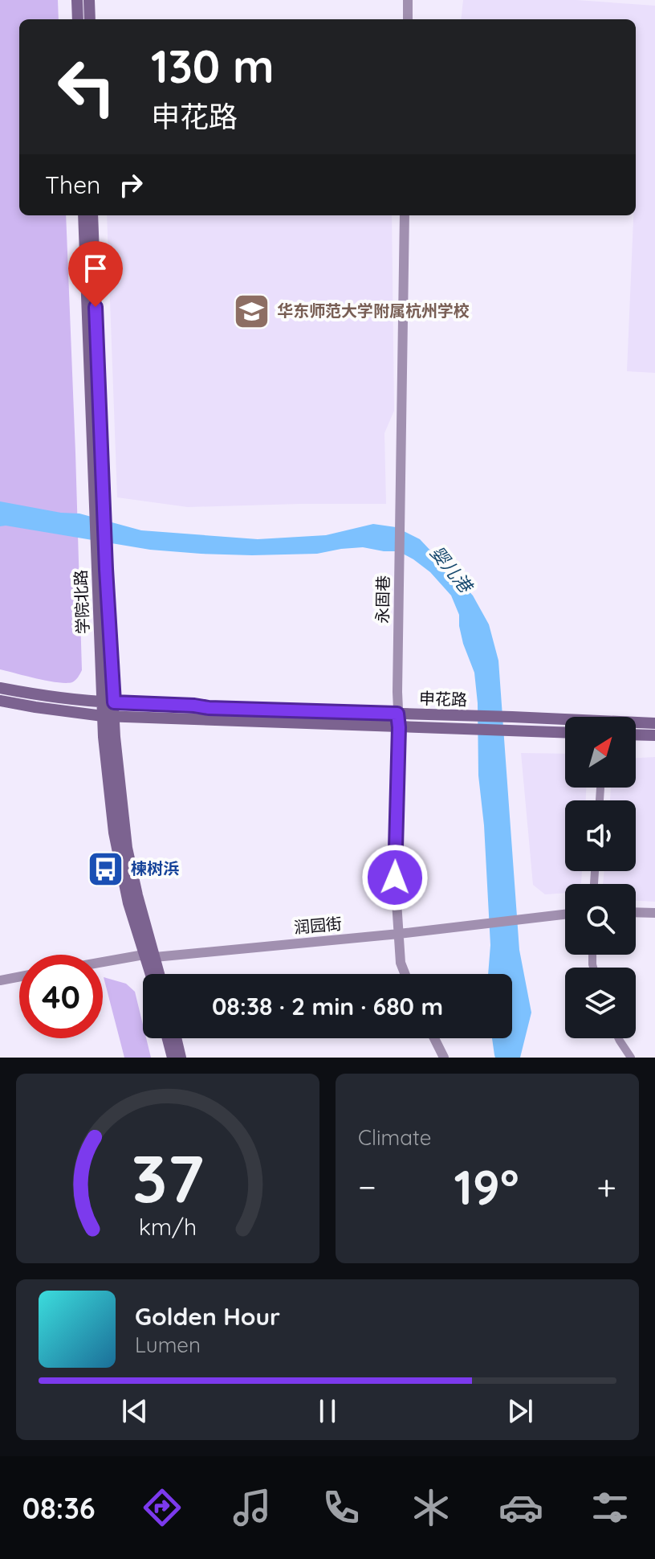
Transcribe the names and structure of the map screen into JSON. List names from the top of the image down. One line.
{"streets":{"main road":["学院北路","申花路"],"street":["永固巷","润园街"]},"crossings":[["永固巷","申花路"],["永固巷","润园街"],["学院北路","申花路"],["学院北路","润园街"]],"water":["婴儿港"],"places":{"school or university":["华东师范大学附属杭州学校"],"bus stop":["楝树浜"]},"north":"top right","page":{"turn":["130 m","申花路"],"then":"Then","limit":"40","trip":"08:38 · 2 min · 680 m","tile":"Climate","heat":["−","19°","+"],"song":["Golden Hour","Lumen"],"tabs":"08:36","gauge":["37","km/h"]}}
